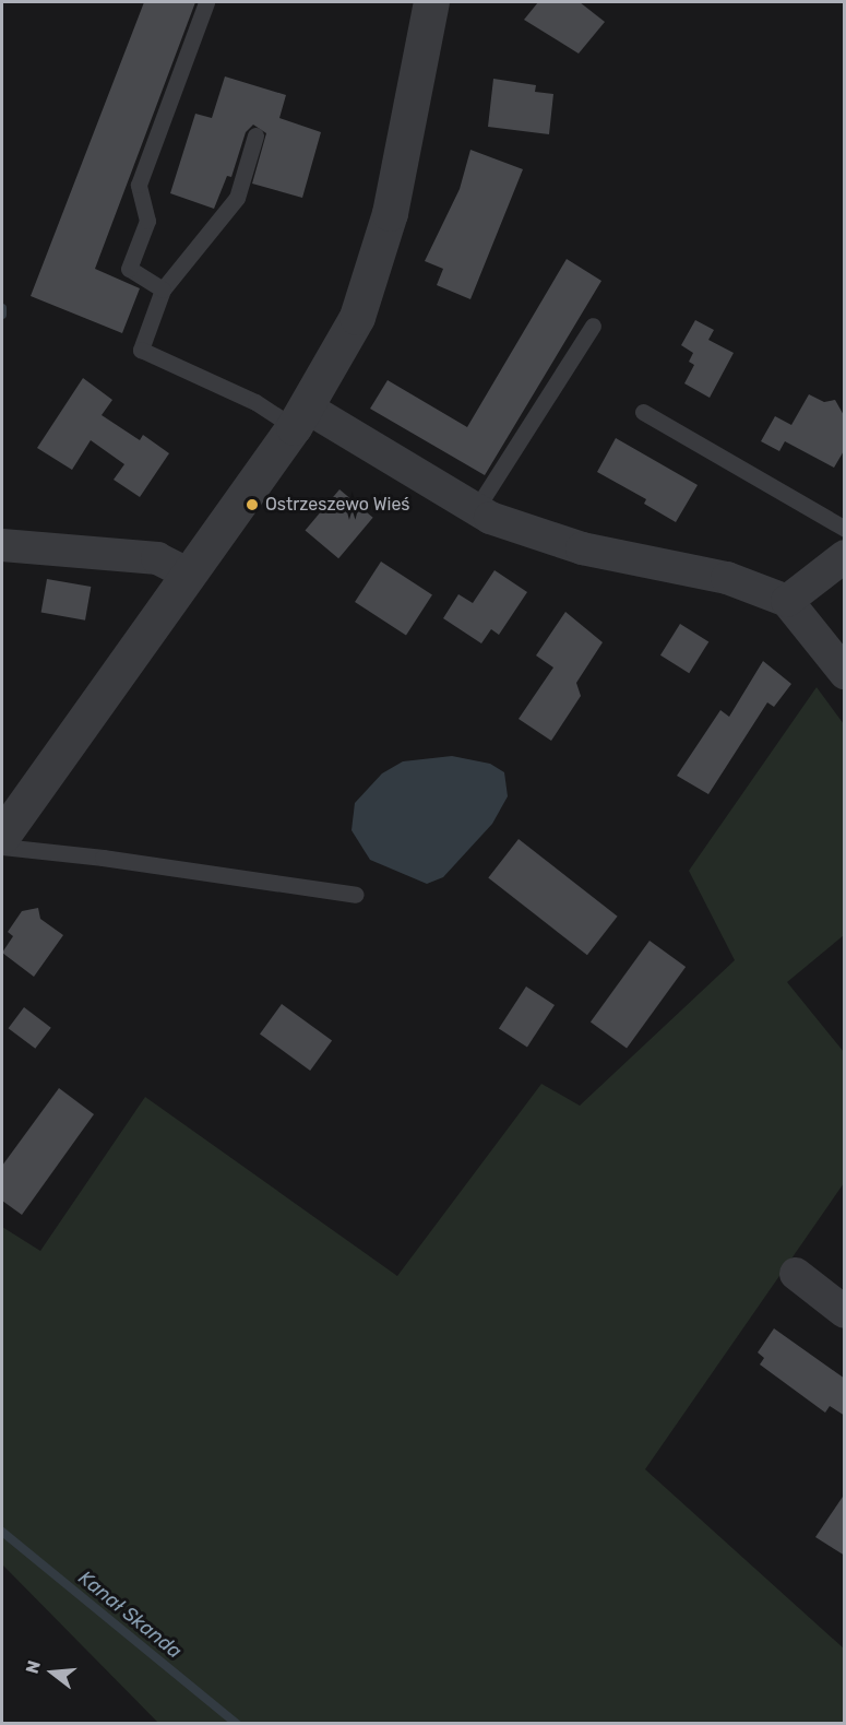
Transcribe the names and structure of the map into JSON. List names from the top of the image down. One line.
{"water":["Kanał Skanda"],"places":["Ostrzeszewo Wieś"],"north":"left"}
